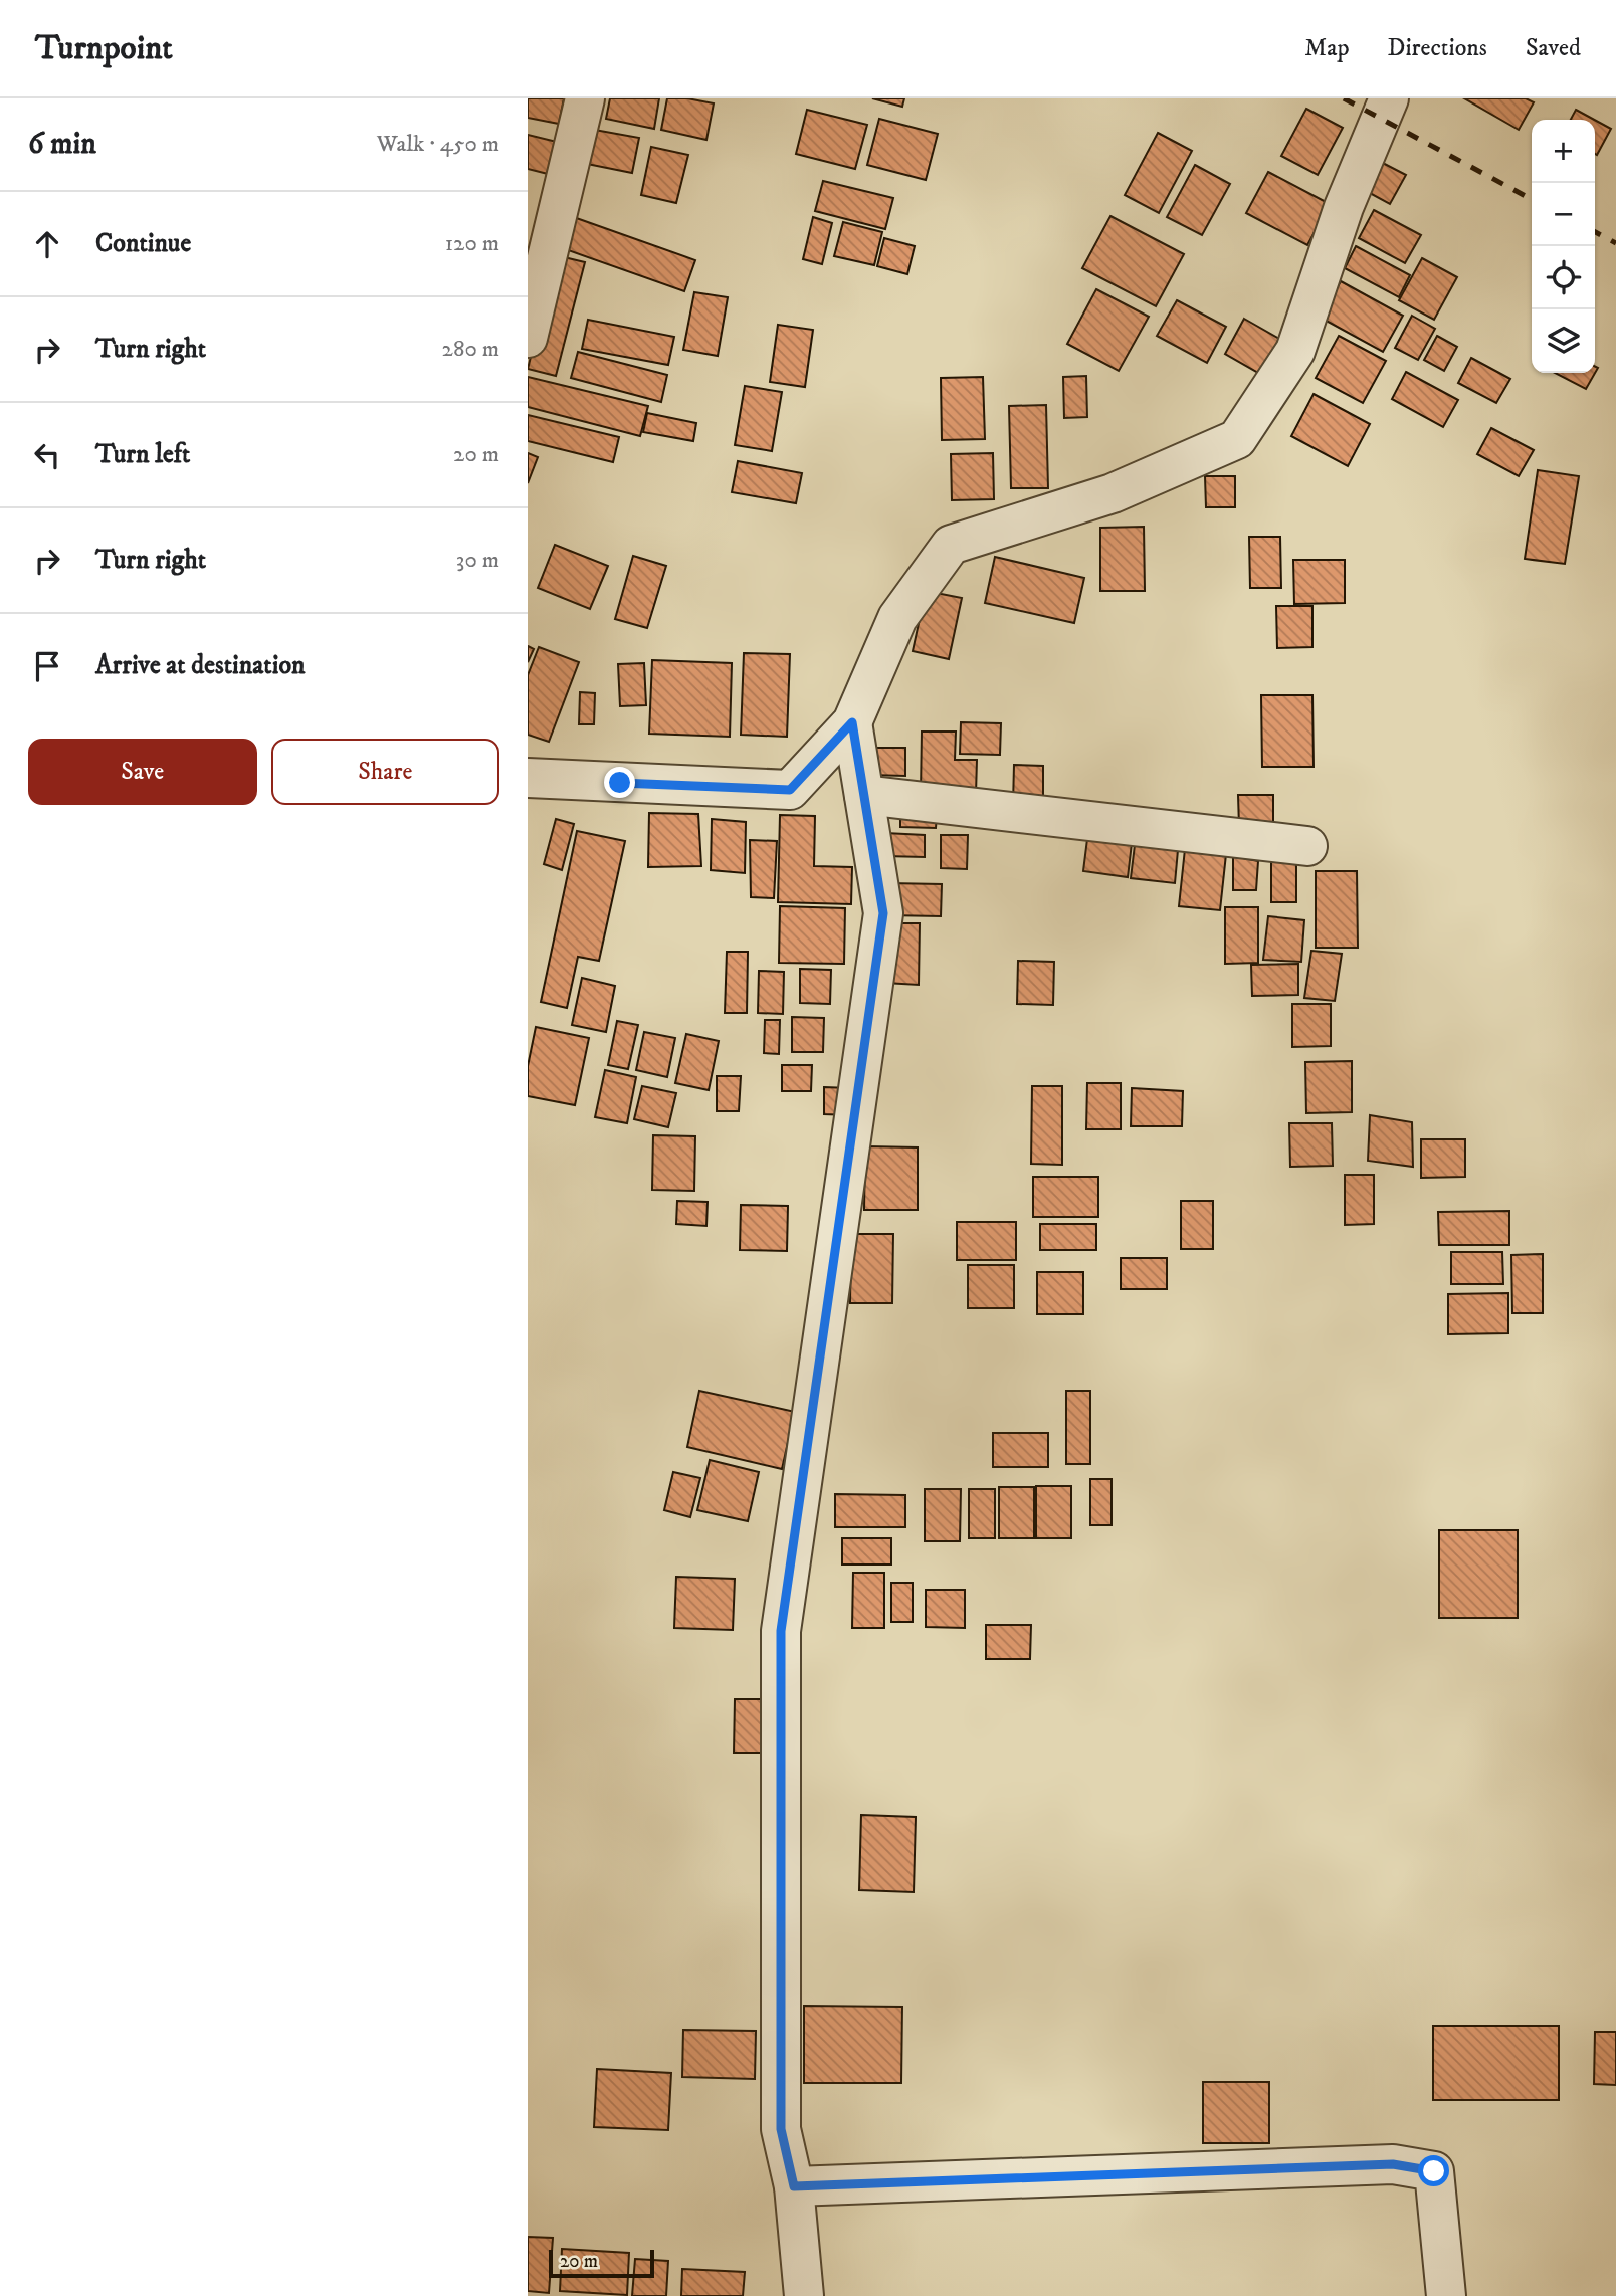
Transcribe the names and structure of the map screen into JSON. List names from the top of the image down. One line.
{"scale_bar":"20 m","page":{"header":"Turnpoint","nav":["Map","Directions","Saved"],"heading":["6 min","Walk · 450 m"],"map_buttons":["+","−"],"list":[["Continue","120 m"],["Turn right","280 m"],["Turn left","20 m"],["Turn right","30 m"],"Arrive at destination"],"buttons":["Save","Share"],"scale":"20 m"}}
